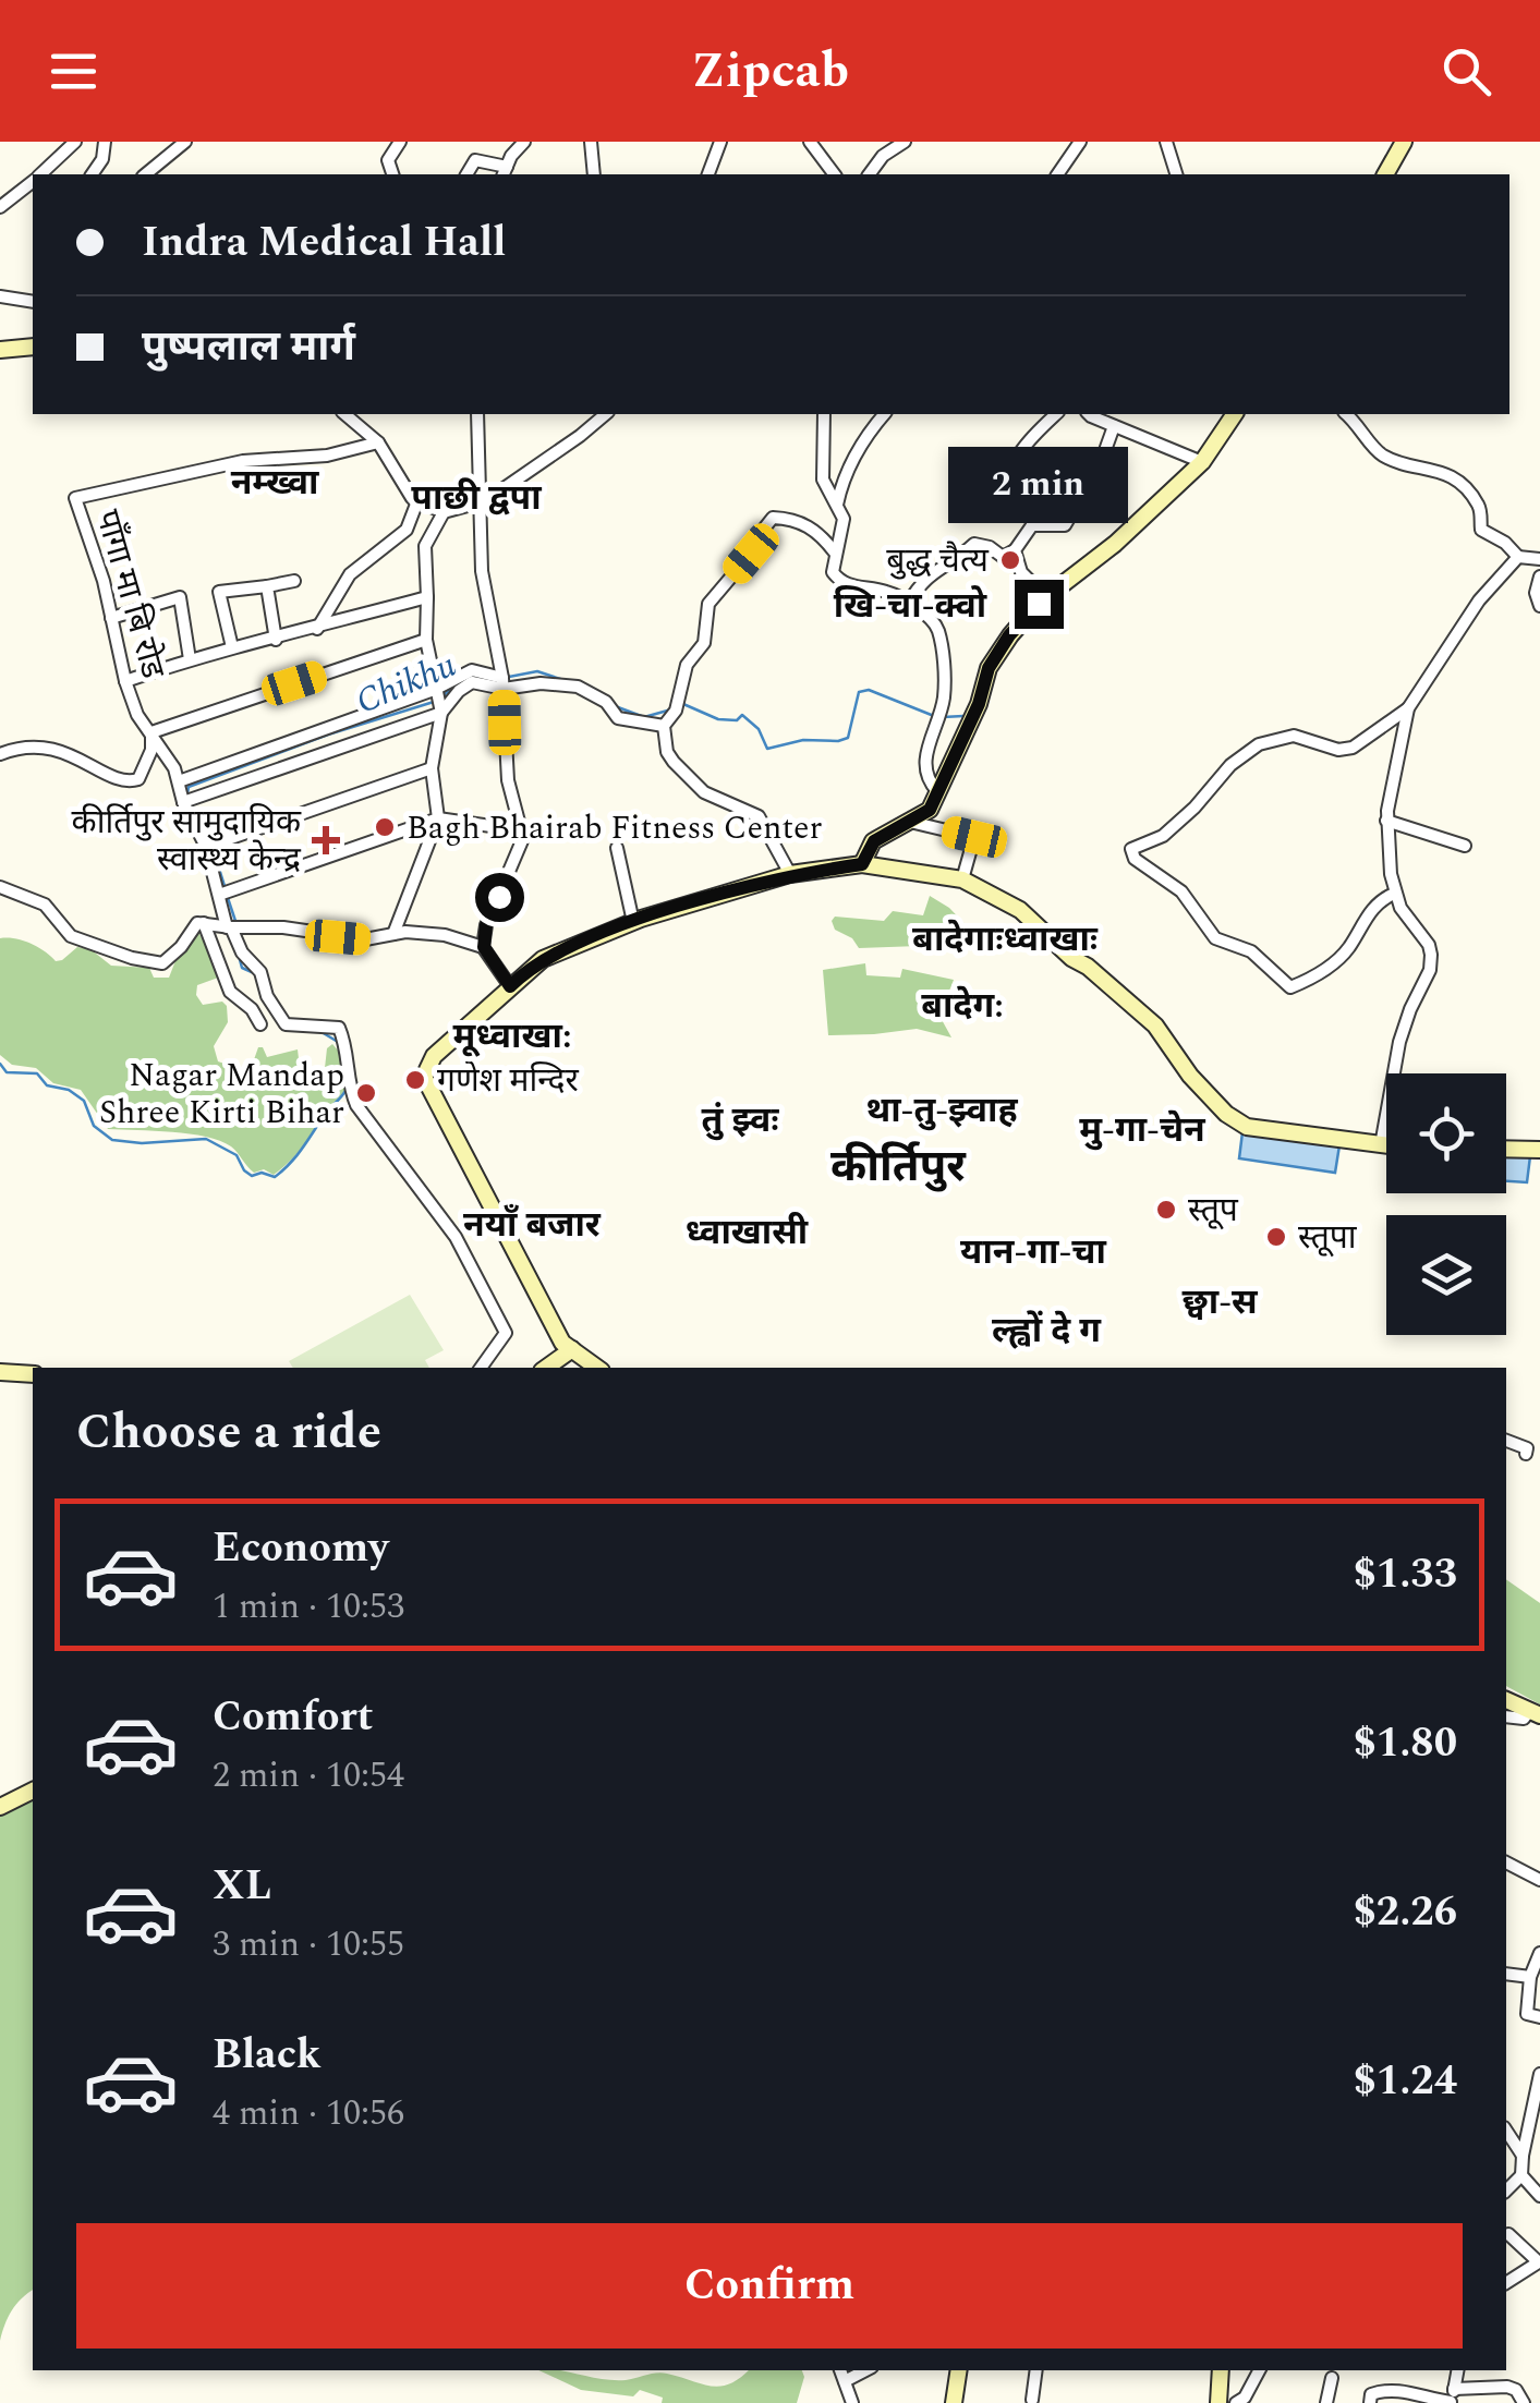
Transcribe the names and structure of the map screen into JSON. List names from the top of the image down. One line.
{"streets":{"street":["पाँगा मा बि रोड"]},"districts":["नम्ख्वा","पाछी द्वपा","खि-चा-क्वो","बादेगाःध्वाखाः","बादेग:","मूध्वाखा:","था-तु-झ्वाह","तुं झ्वः","मु-गा-चेन","कीर्तिपुर","नयाँ बजार","ध्वाखासी","यान-गा-चा","छ्वा-स","ल्ह्वों दे ग"],"water":["Chikhu"],"places":{"other":["बुद्ध चैत्य","Bagh Bhairab Fitness Center","गणेश मन्दिर","Nagar Mandap Shree Kirti Bihar","स्तूप","स्तूपा"],"health":["कीर्तिपुर सामुदायिक स्वास्थ्य केन्द्र"]},"page":{"header":"Zipcab","banner":["Indra Medical Hall","पुष्पलाल मार्ग"],"bubble":"2 min","heading":"Choose a ride","list":[{"name":"Economy","note":"1 min · 10:53","value":"$1.33"},{"name":"Comfort","note":"2 min · 10:54","value":"$1.80"},{"name":"XL","note":"3 min · 10:55","value":"$2.26"},{"name":"Black","note":"4 min · 10:56","value":"$1.24"}],"buttons":"Confirm"}}
